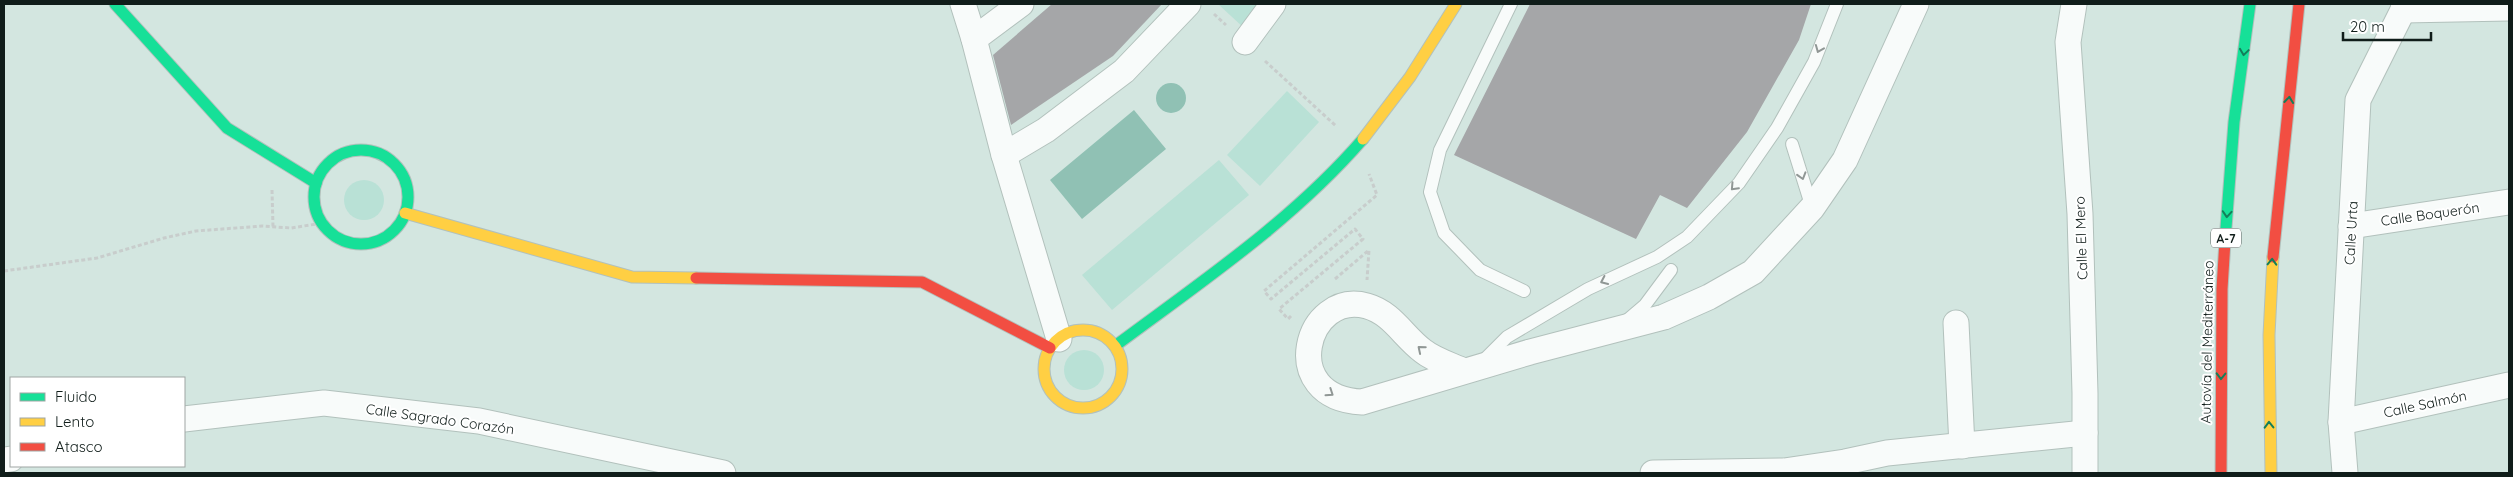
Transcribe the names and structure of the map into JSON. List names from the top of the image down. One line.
{"streets":{"main road":["A-7","Autovía del Mediterráneo"],"street":["Calle Boquerón","Calle Urta","Calle El Mero","Calle Salmón","Calle Sagrado Corazón"]},"crossings":[["Calle Boquerón","Calle Urta"],["Calle Urta","Calle Salmón"]],"legend":["Fluido","Lento","Atasco"],"scale_bar":"20 m"}
